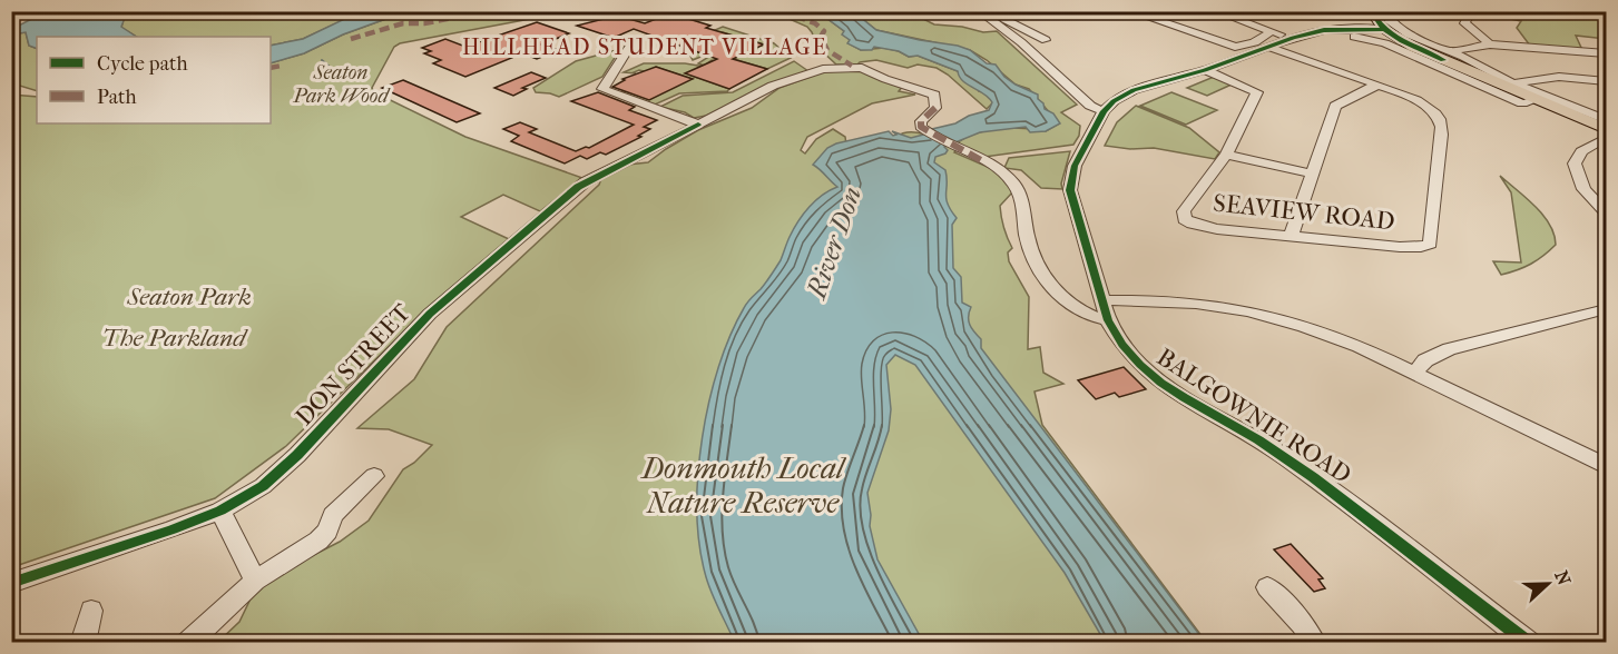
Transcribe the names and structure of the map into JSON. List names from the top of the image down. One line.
{"streets":{"street":["SEAVIEW ROAD","DON STREET","BALGOWNIE ROAD"]},"crossings":[["DON STREET","BALGOWNIE ROAD"]],"districts":["HILLHEAD STUDENT VILLAGE"],"water":["River Don"],"parks":["Seaton Park Wood","Seaton Park","The Parkland","Donmouth Local Nature Reserve"],"legend":["Cycle path","Path"],"north":"right"}
